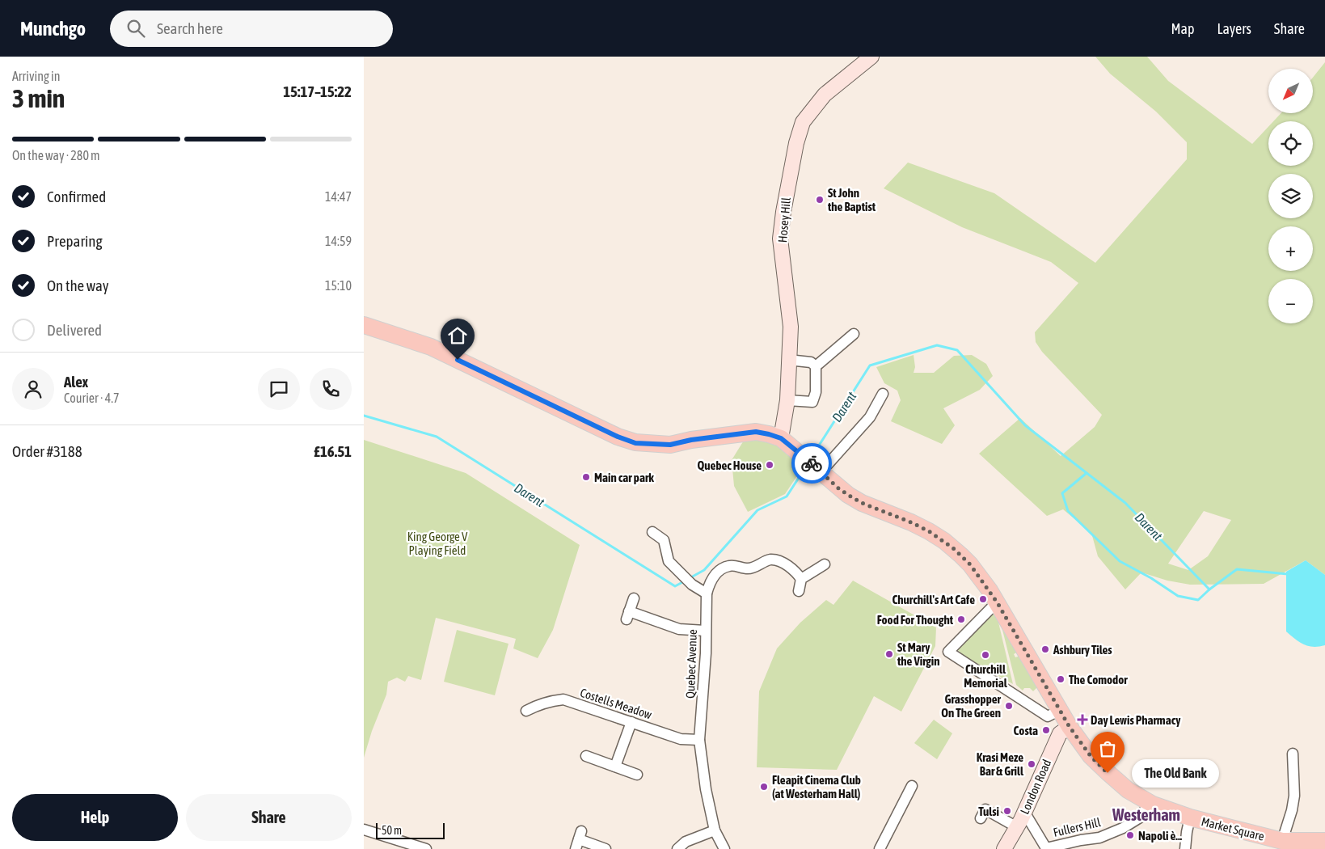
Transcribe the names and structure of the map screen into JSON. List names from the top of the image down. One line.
{"streets":{"main road":["Hosey Hill","London Road","Market Square"],"street":["Quebec Avenue","Costells Meadow","Fullers Hill"]},"crossings":[["Hosey Hill","Market Square"],["Quebec Avenue","Costells Meadow"],["London Road","Market Square"],["Fullers Hill","Market Square"]],"districts":["Westerham"],"water":["Darent"],"parks":["King George V Playing Field"],"places":{"other":["St John the Baptist","Quebec House","Main car park","Churchill's Art Cafe","Food For Thought","Ashbury Tiles","St Mary the Virgin","Churchill Memorial","The Comodor","Grasshopper On The Green","Costa","Krasi Meze Bar & Grill","The Old Bank","Fleapit Cinema Club (at Westerham Hall)","Tulsi","Napoli è..."],"health":["Day Lewis Pharmacy"]},"scale_bar":"50 m","north":"bottom left","page":{"header":"Munchgo","search":"Search here","nav":["Map","Layers","Share"],"heading":["3 min","Arriving in","15:17–15:22"],"panel":["Alex","Courier · 4.7","Order #3188","£16.51"],"map_buttons":["+","−"],"bar":"On the way · 280 m","list":[["Confirmed","14:47"],["Preparing","14:59"],["On the way","15:10"],"Delivered"],"bubble":"The Old Bank","buttons":["Help","Share"],"scale":"50 m"}}
